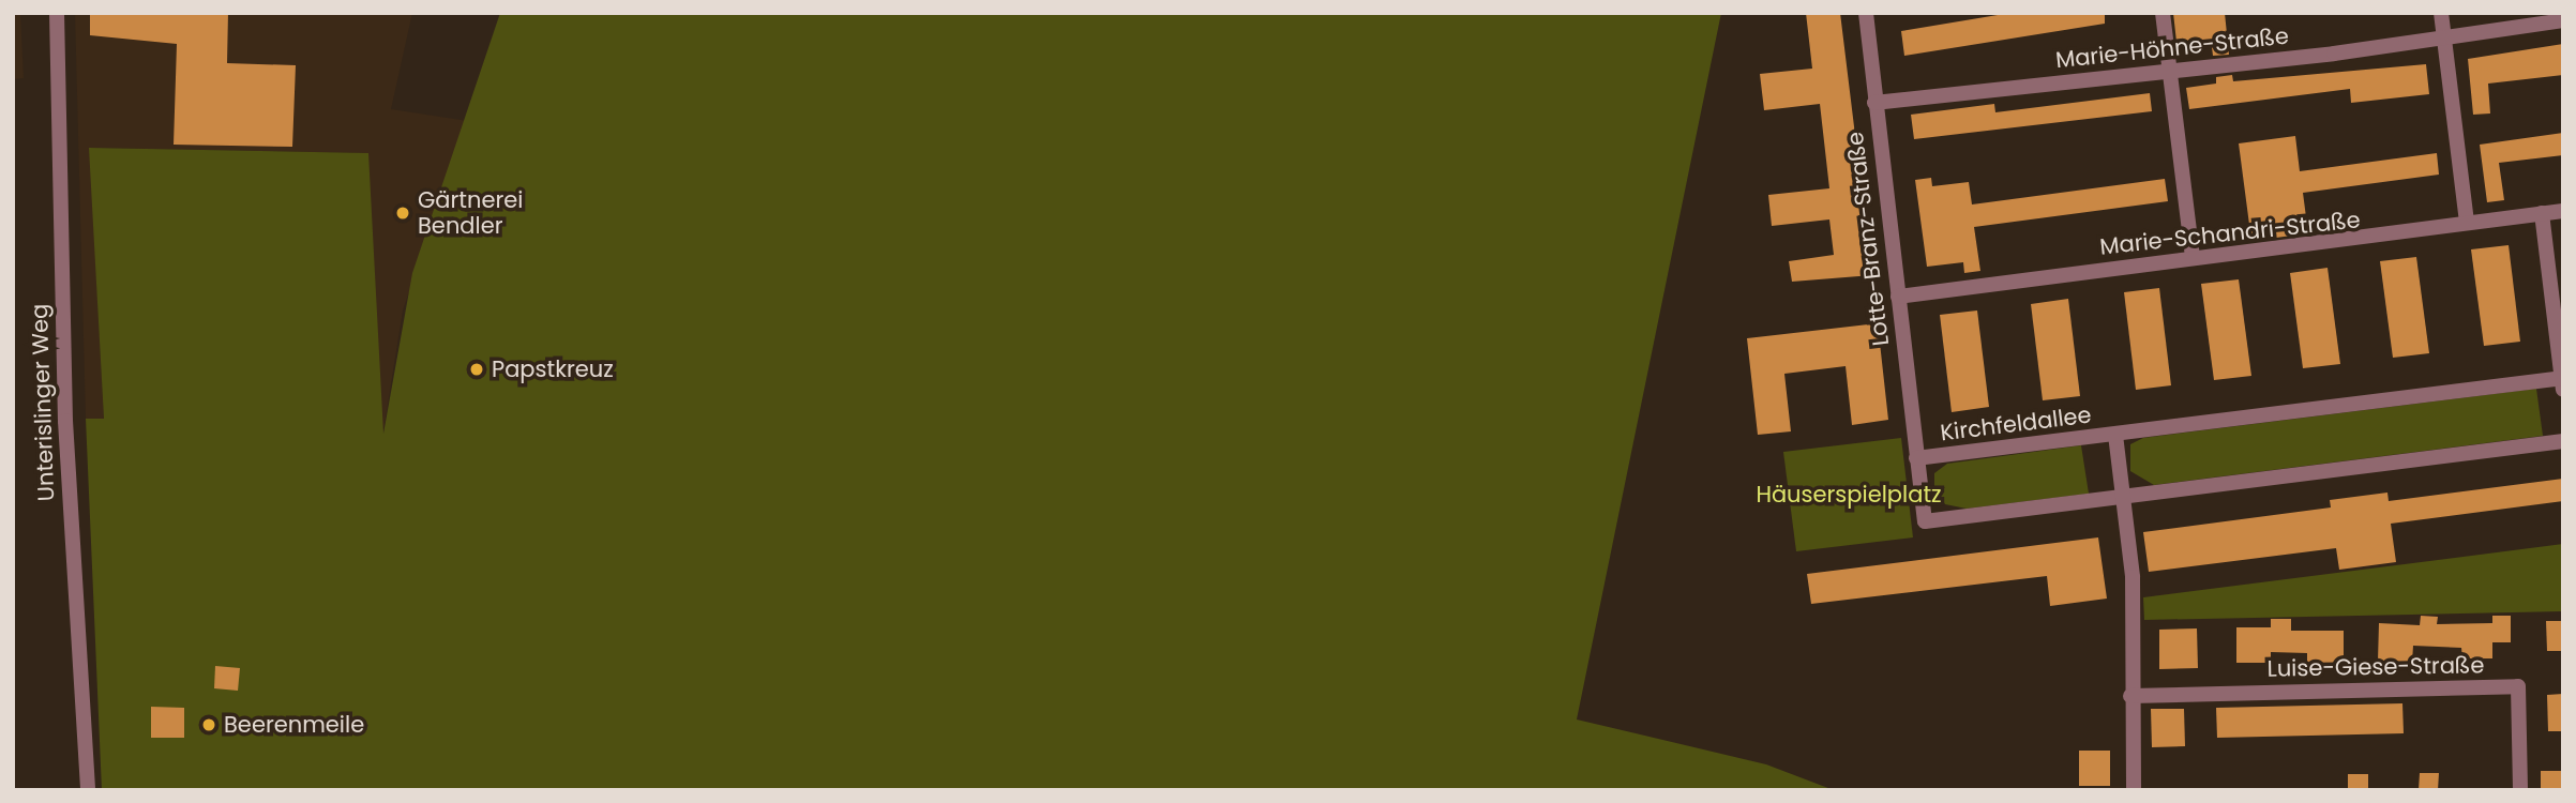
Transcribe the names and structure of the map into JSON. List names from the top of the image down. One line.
{"streets":{"street":["Marie-Höhne-Straße","Marie-Schandri-Straße","Lotte-Branz-Straße","Unterislinger Weg","Kirchfeldallee","Luise-Giese-Straße"]},"crossings":[["Marie-Höhne-Straße","Lotte-Branz-Straße"],["Marie-Schandri-Straße","Lotte-Branz-Straße"],["Lotte-Branz-Straße","Kirchfeldallee"]],"parks":["Häuserspielplatz"],"places":["Gärtnerei Bendler","Papstkreuz","Beerenmeile"]}
